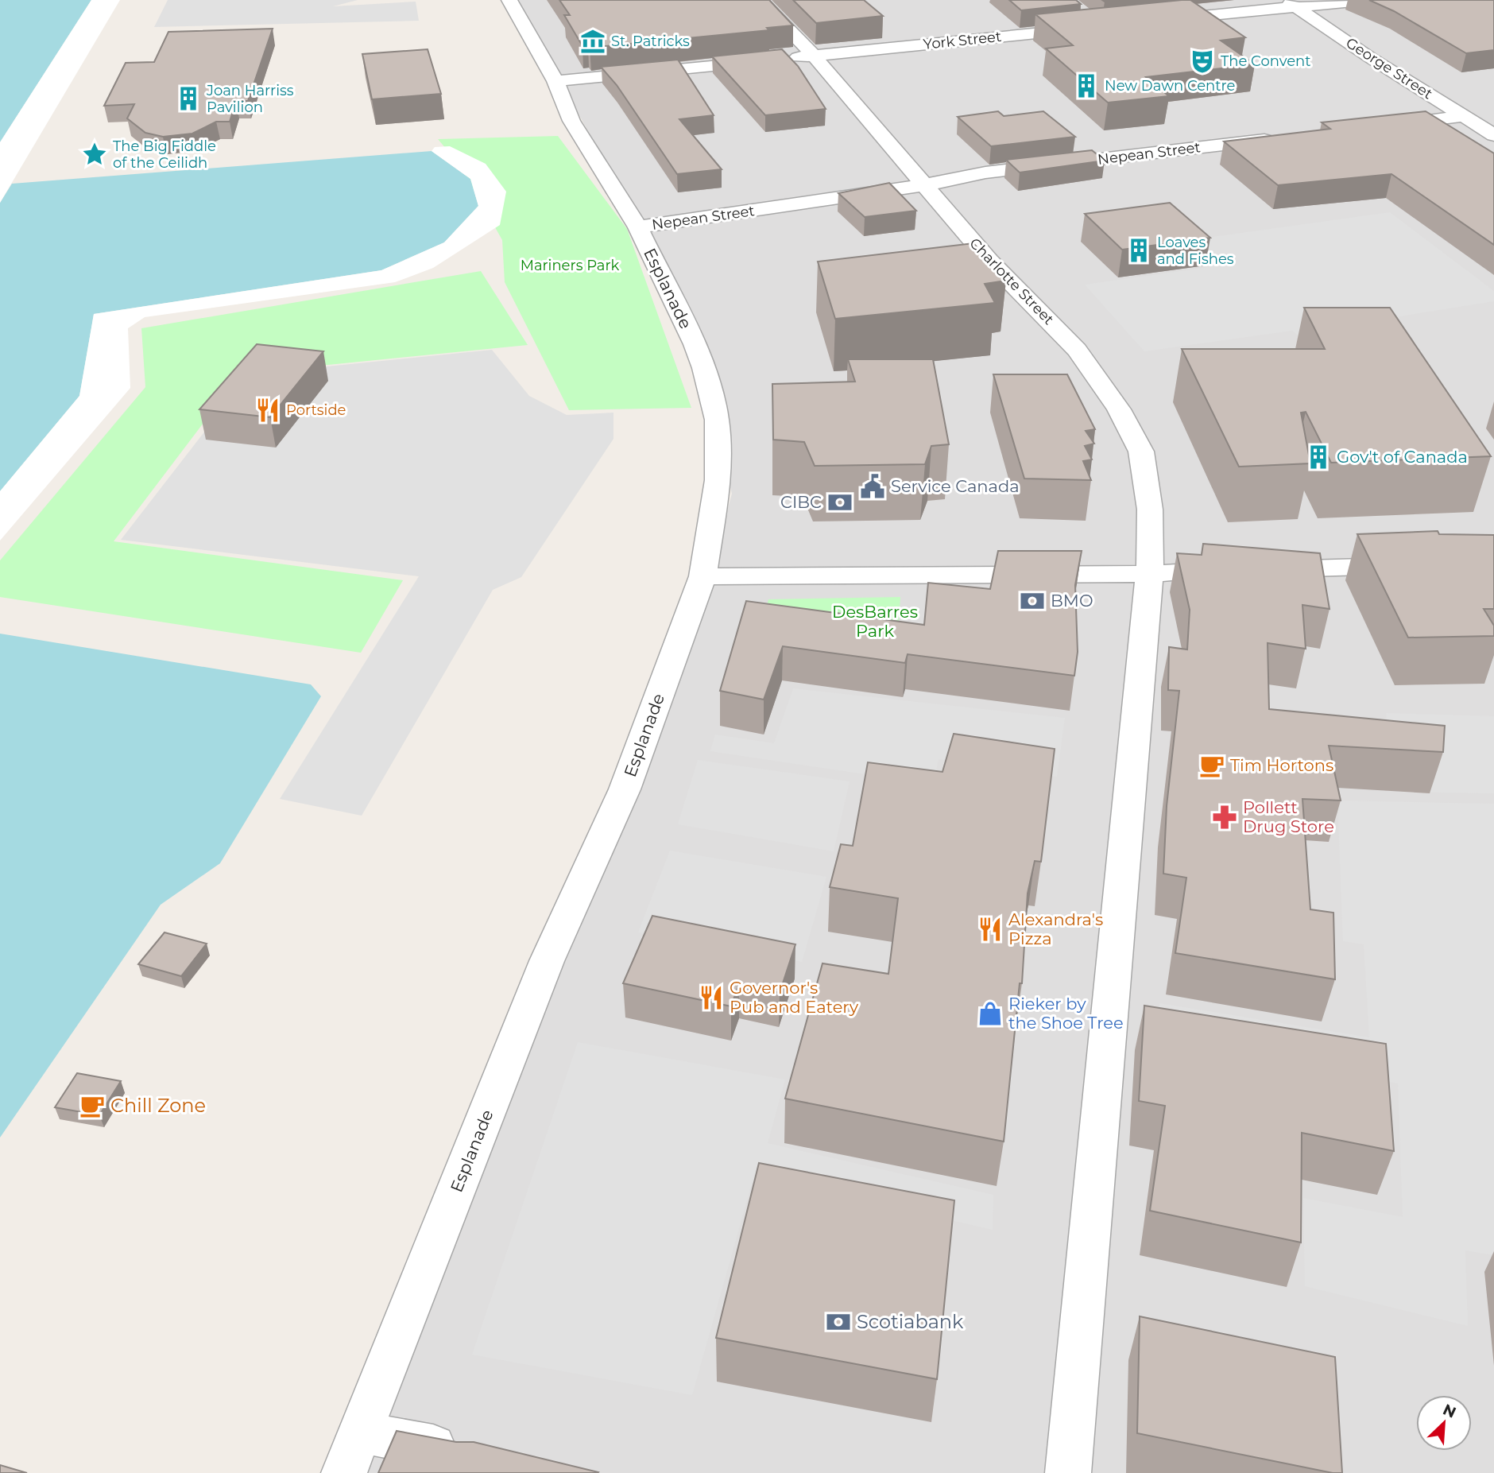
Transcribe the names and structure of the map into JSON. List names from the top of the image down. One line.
{"streets":{"street":["York Street","George Street","Nepean Street","Charlotte Street","Esplanade"]},"crossings":[["York Street","Charlotte Street"],["York Street","Esplanade"],["Nepean Street","Charlotte Street"],["Nepean Street","Esplanade"]],"parks":["Mariners Park","DesBarres Park"],"places":{"museum":["St. Patricks"],"theatre":["The Convent"],"building":["New Dawn Centre","Joan Harriss Pavilion","Loaves and Fishes","Gov't of Canada"],"place":["The Big Fiddle of the Ceilidh"],"restaurant":["Portside","Alexandra's Pizza","Governor's Pub and Eatery"],"public building":["Service Canada"],"bank":["CIBC","BMO","Scotiabank"],"cafe":["Tim Hortons","Chill Zone"],"pharmacy":["Pollett Drug Store"],"shop":["Rieker by the Shoe Tree"]},"north":"top right"}
